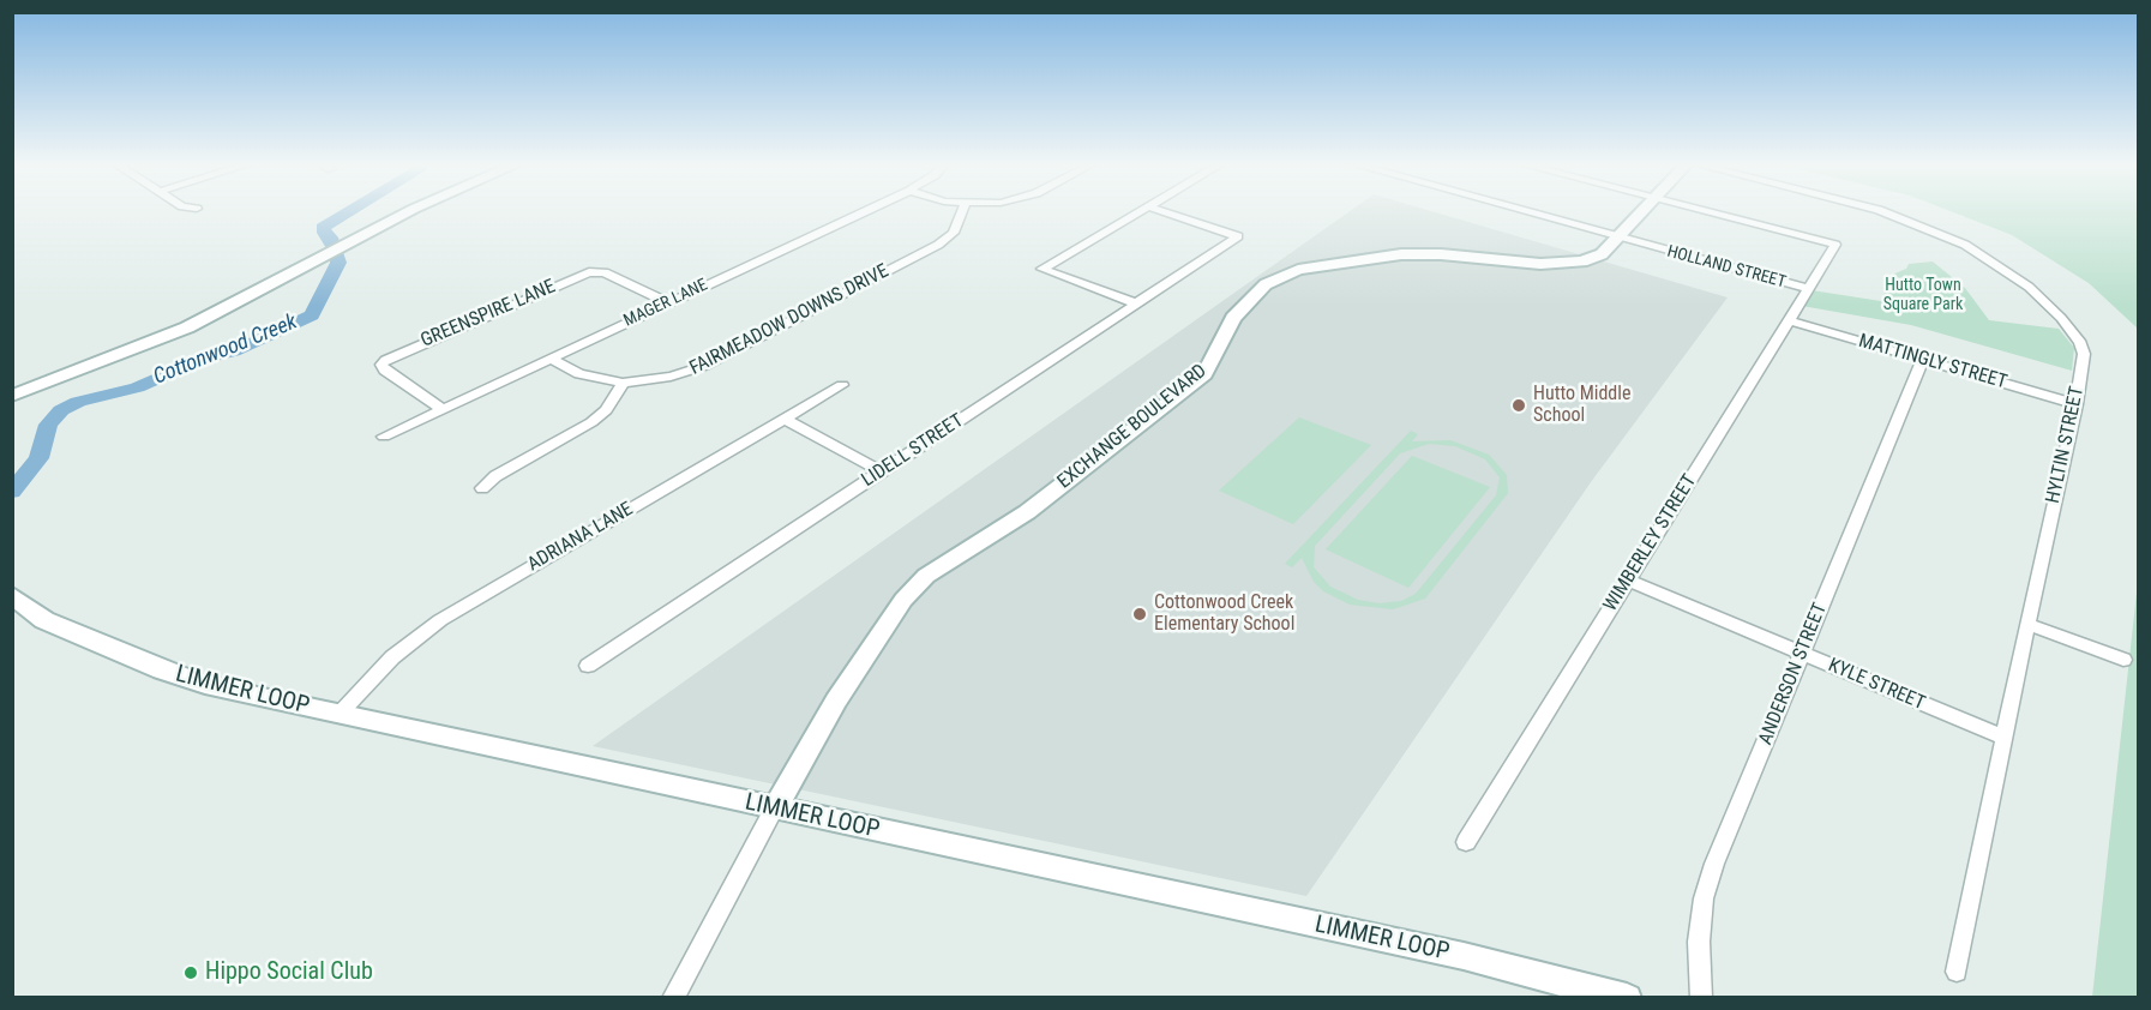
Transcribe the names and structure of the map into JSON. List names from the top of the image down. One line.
{"streets":{"street":["HOLLAND STREET","MAGER LANE","GREENSPIRE LANE","FAIRMEADOW DOWNS DRIVE","MATTINGLY STREET","EXCHANGE BOULEVARD","HYLTIN STREET","LIDELL STREET","ADRIANA LANE","WIMBERLEY STREET","ANDERSON STREET","KYLE STREET","LIMMER LOOP"]},"crossings":[["HOLLAND STREET","EXCHANGE BOULEVARD"],["HOLLAND STREET","WIMBERLEY STREET"],["MAGER LANE","GREENSPIRE LANE"],["MAGER LANE","FAIRMEADOW DOWNS DRIVE"],["MATTINGLY STREET","HYLTIN STREET"],["MATTINGLY STREET","WIMBERLEY STREET"],["MATTINGLY STREET","ANDERSON STREET"],["EXCHANGE BOULEVARD","LIMMER LOOP"],["HYLTIN STREET","KYLE STREET"],["ADRIANA LANE","LIMMER LOOP"],["WIMBERLEY STREET","KYLE STREET"],["ANDERSON STREET","KYLE STREET"]],"water":["Cottonwood Creek"],"parks":["Hutto Town Square Park"],"places":["Hutto Middle School","Cottonwood Creek Elementary School","Hippo Social Club"]}
